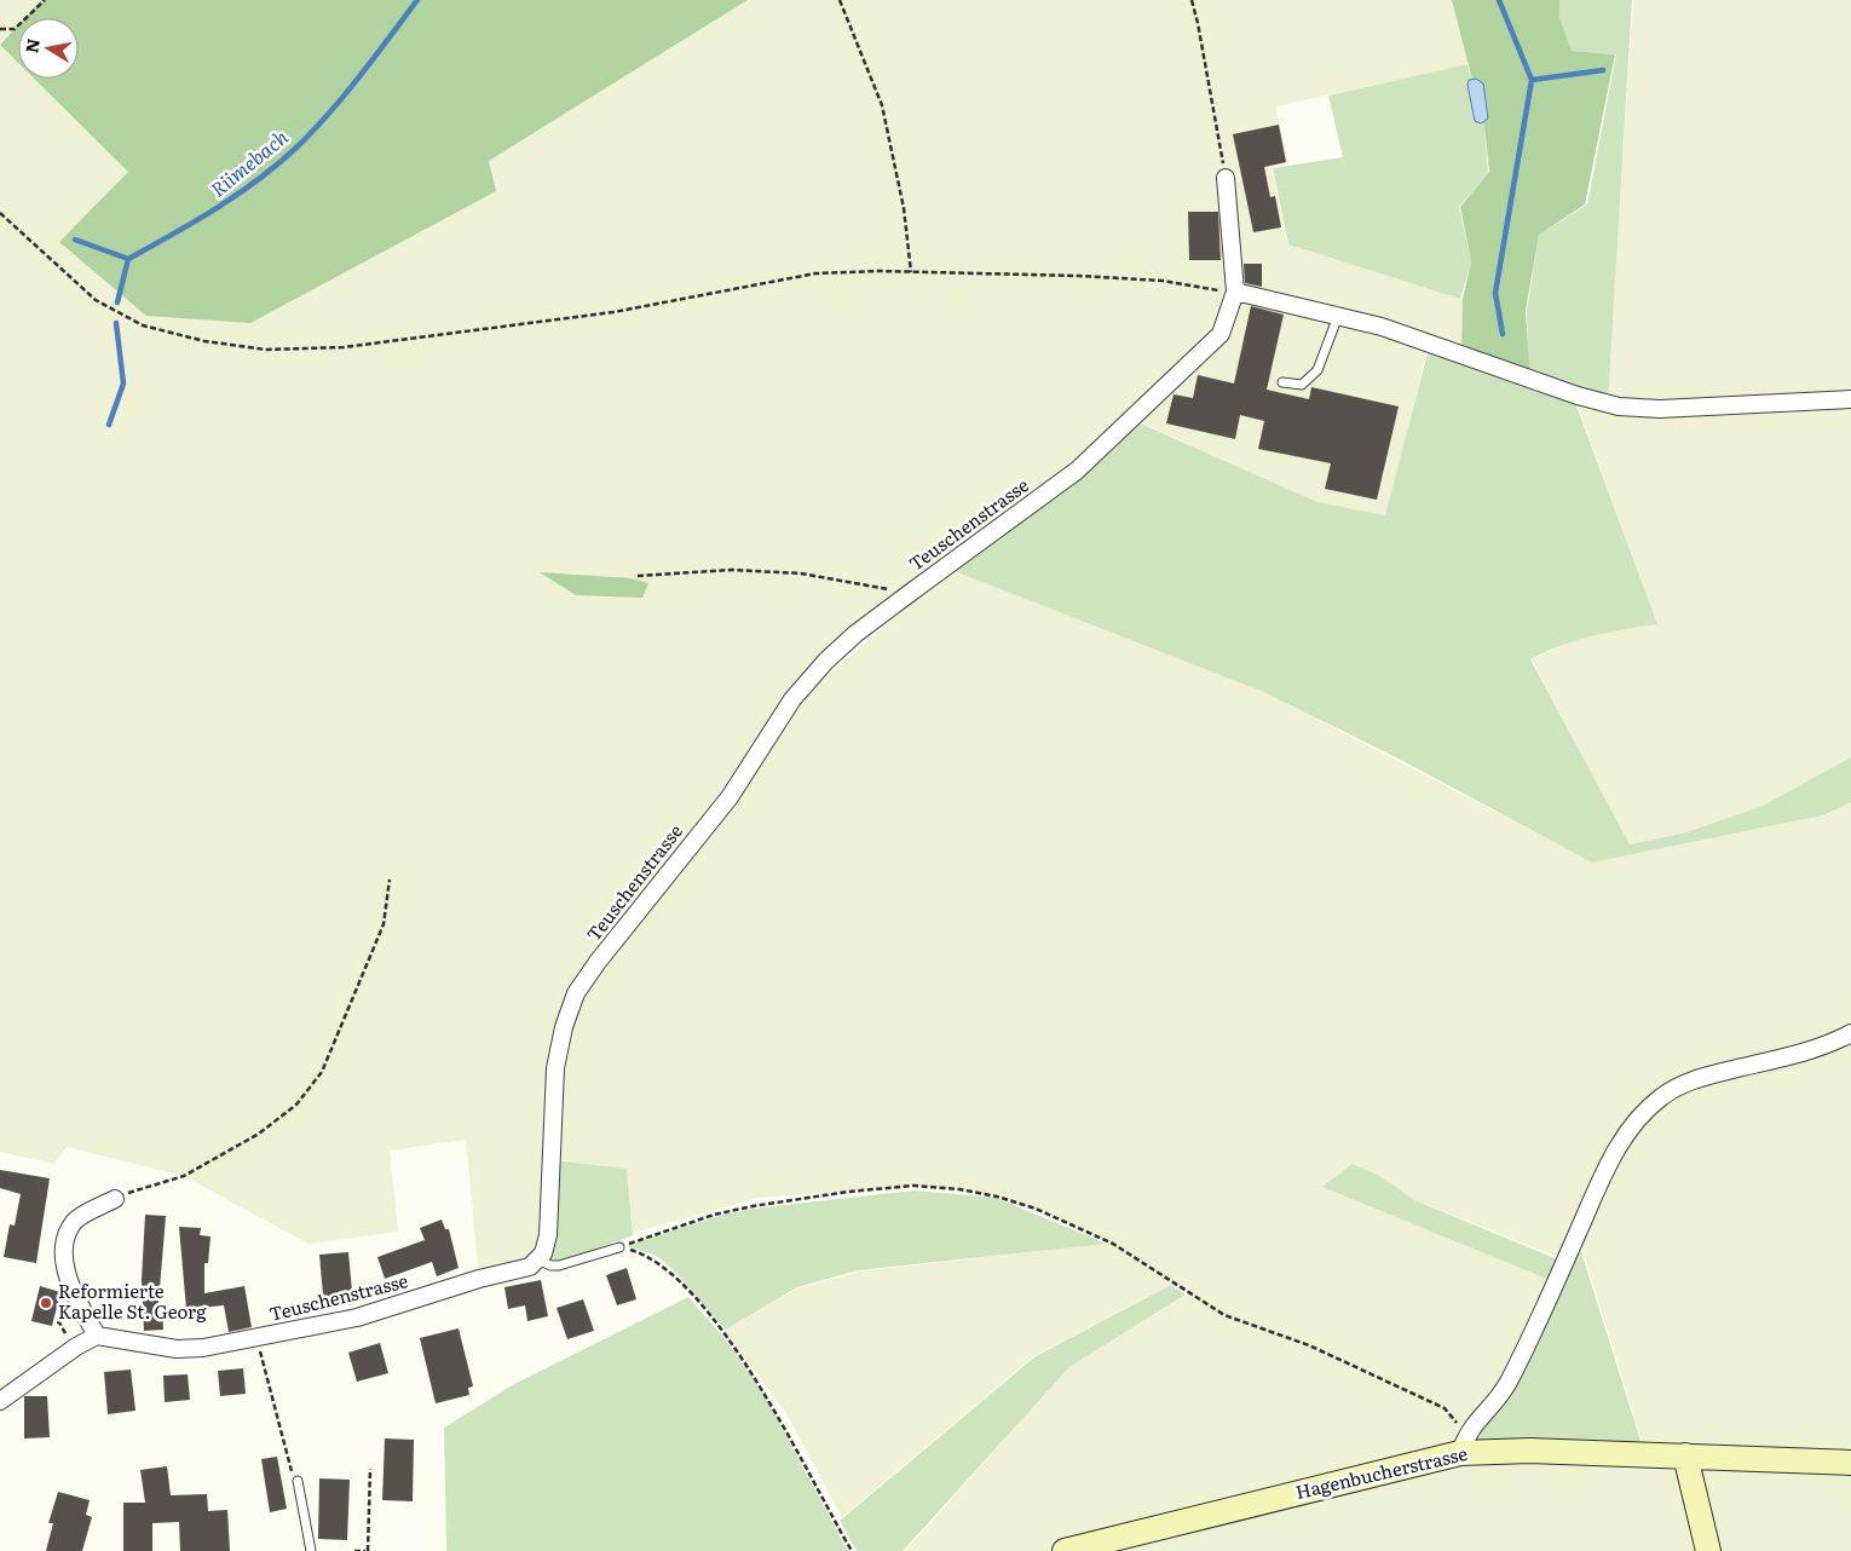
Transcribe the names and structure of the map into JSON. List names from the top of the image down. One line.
{"streets":{"street":["Teuschenstrasse","Hagenbucherstrasse"]},"water":["Riimebach"],"places":["Reformierte Kapelle St. Georg"],"north":"left"}
